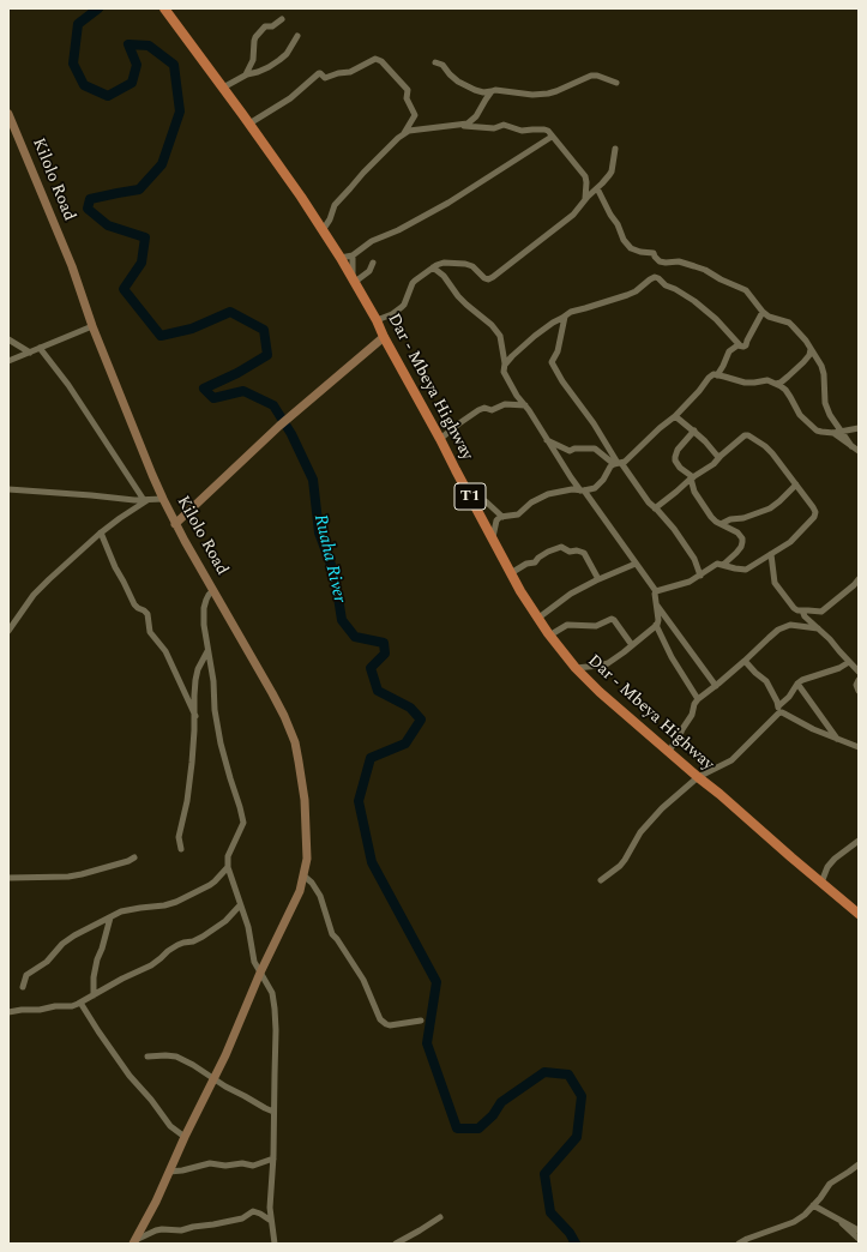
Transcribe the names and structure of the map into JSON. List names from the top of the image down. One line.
{"streets":{"highway":["Dar - Mbeya Highway","T1"],"main road":["Kilolo Road"]},"water":["Ruaha River"]}
